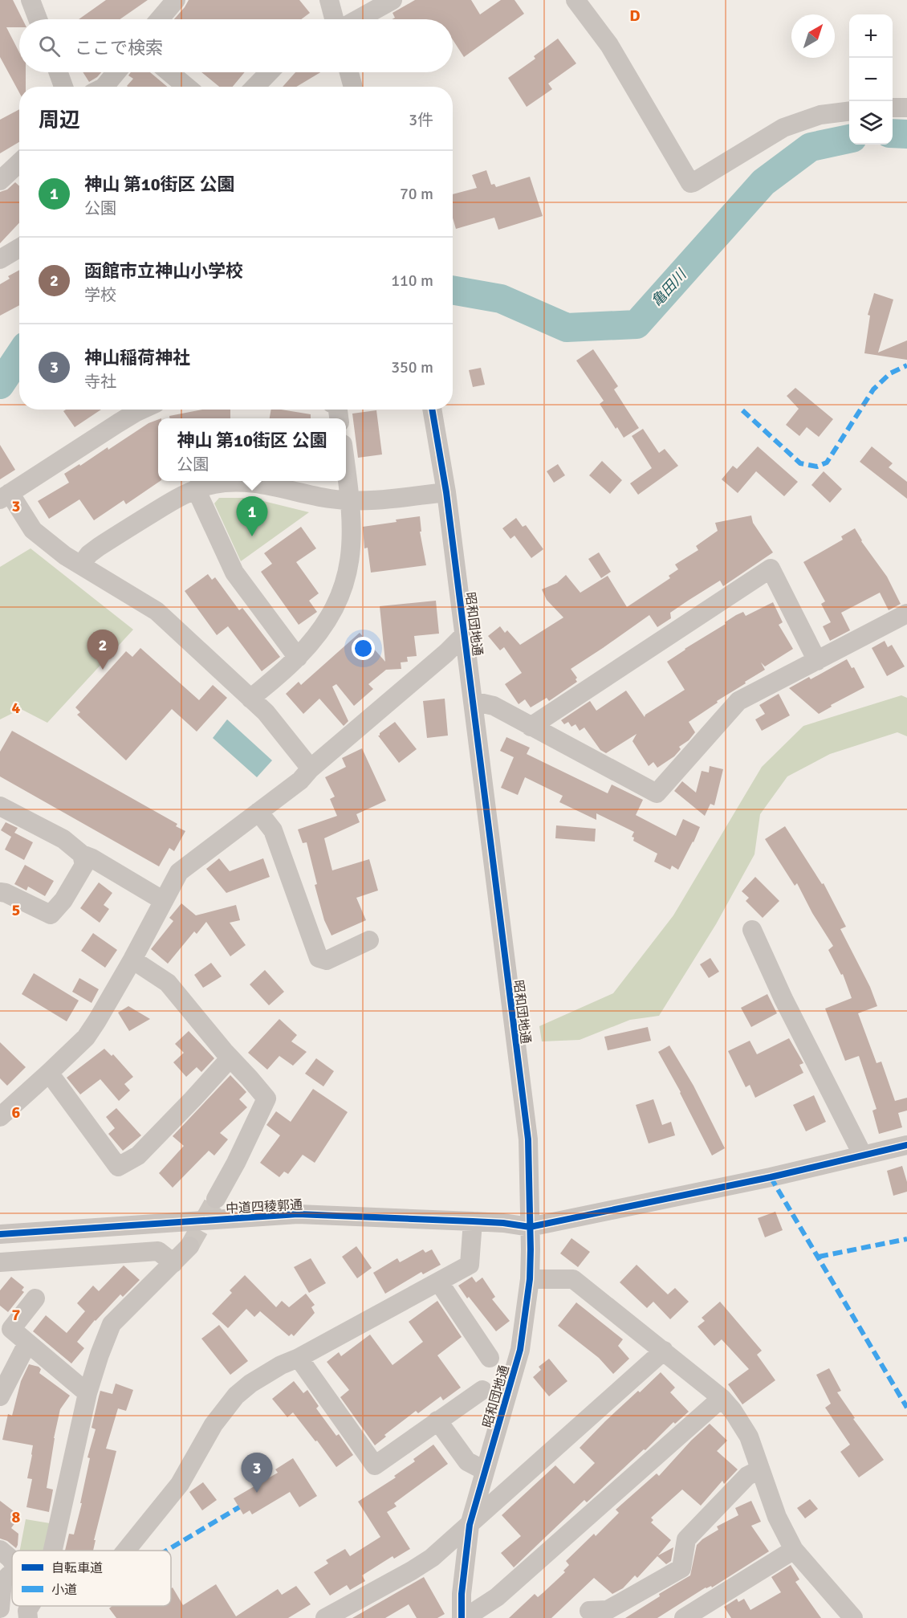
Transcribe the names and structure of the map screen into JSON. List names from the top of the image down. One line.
{"streets":{"street":["昭和団地通","中道四稜郭通"]},"crossings":[["昭和団地通","中道四稜郭通"]],"water":["亀田川"],"legend":["自転車道","小道"],"north":"top right","page":{"map_buttons":["+","−"],"search":"ここで検索","heading":["周辺","3件"],"list":[{"mark":"1","name":"神山 第10街区 公園","note":"公園","value":"70 m"},{"mark":"2","name":"函館市立神山小学校","note":"学校","value":"110 m"},{"mark":"3","name":"神山稲荷神社","note":"寺社","value":"350 m"}],"popup":["神山 第10街区 公園","公園"],"pins":["1","2","3"]},"grid":{"columns":["D"],"rows":["3","4","5","6","7","8"]}}
